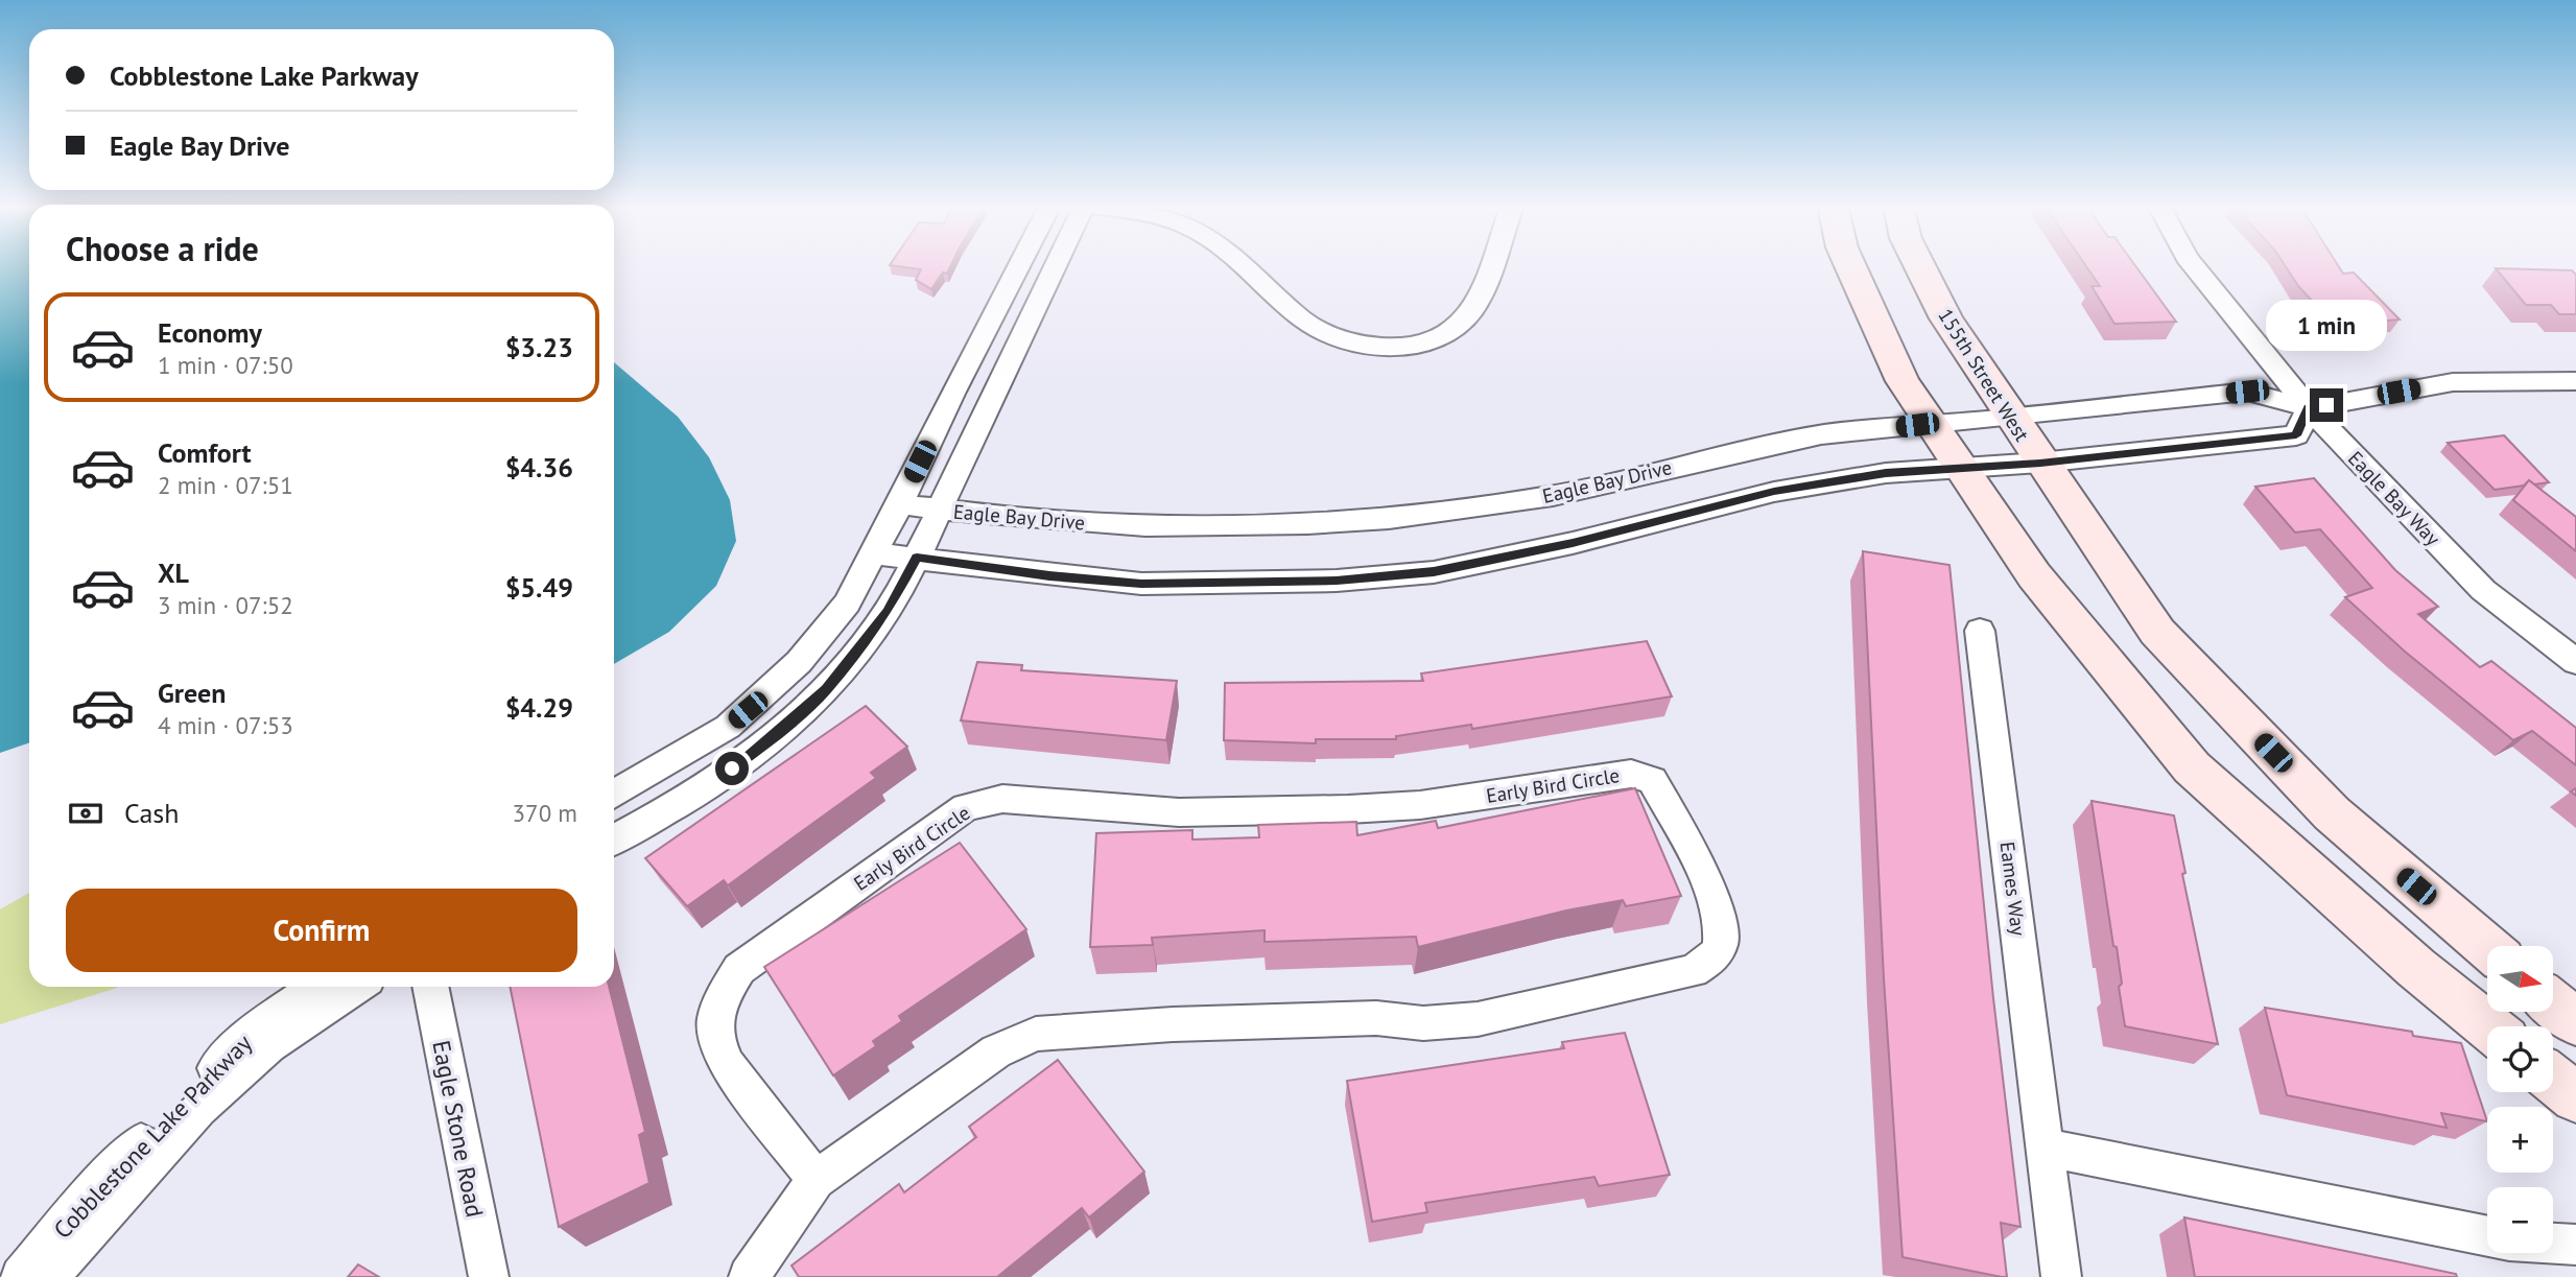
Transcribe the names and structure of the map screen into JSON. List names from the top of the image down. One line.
{"streets":{"street":["155th Street West","Eagle Bay Drive","Eagle Bay Way","Early Bird Circle","Eames Way","Eagle Stone Road","Cobblestone Lake Parkway"]},"crossings":[["155th Street West","Eagle Bay Drive"],["Eagle Bay Drive","Eagle Bay Way"]],"north":"right","page":{"banner":["Cobblestone Lake Parkway","Eagle Bay Drive"],"heading":"Choose a ride","list":[{"name":"Economy","note":"1 min · 07:50","value":"$3.23"},{"name":"Comfort","note":"2 min · 07:51","value":"$4.36"},{"name":"XL","note":"3 min · 07:52","value":"$5.49"},{"name":"Green","note":"4 min · 07:53","value":"$4.29"}],"bubble":"1 min","pay":["Cash","370 m"],"buttons":"Confirm","map_buttons":["+","−"]}}
